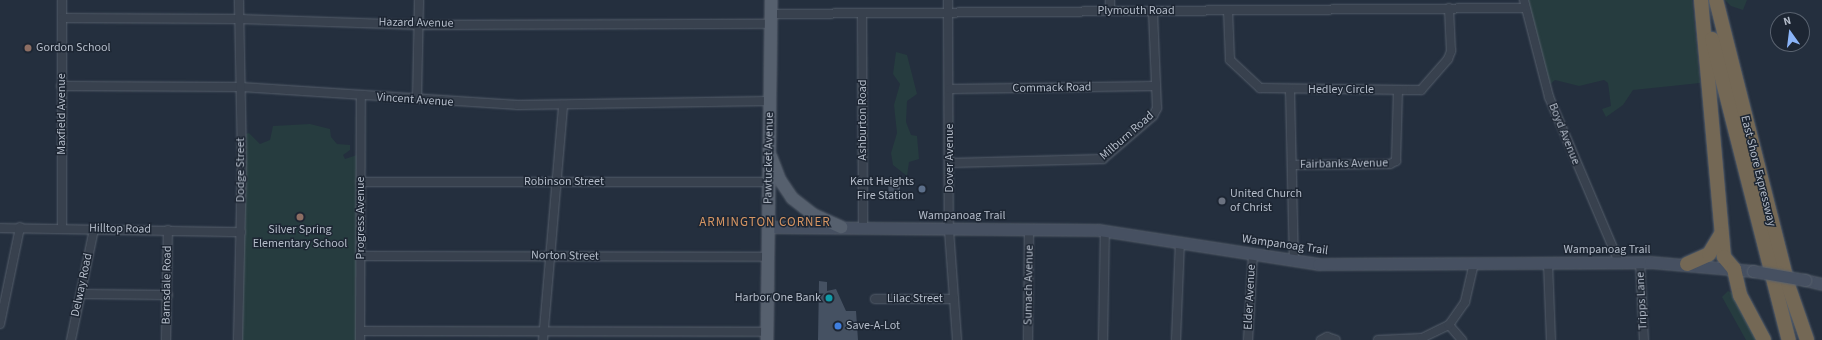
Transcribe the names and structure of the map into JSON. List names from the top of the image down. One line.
{"streets":{"highway":["East Shore Expressway"],"main road":["Pawtucket Avenue","Wampanoag Trail"],"street":["Plymouth Road","Hazard Avenue","Commack Road","Hedley Circle","Vincent Avenue","Maxfield Avenue","Ashburton Road","Boyd Avenue","Milburn Road","Dover Avenue","Fairbanks Avenue","Dodge Street","Robinson Street","Progress Avenue","Hilltop Road","Norton Street","Delway Road","Barnsdale Road","Sumach Avenue","Elder Avenue","Lilac Street","Tripps Lane"]},"crossings":[["Plymouth Road","Hazard Avenue"],["Plymouth Road","Hedley Circle"],["Plymouth Road","Ashburton Road"],["Plymouth Road","Boyd Avenue"],["Plymouth Road","Milburn Road"],["Plymouth Road","Pawtucket Avenue"],["Plymouth Road","Dover Avenue"],["Hazard Avenue","Maxfield Avenue"],["Hazard Avenue","Pawtucket Avenue"],["Hazard Avenue","Dodge Street"],["Commack Road","Milburn Road"],["Commack Road","Dover Avenue"],["Hedley Circle","Fairbanks Avenue"],["Vincent Avenue","Maxfield Avenue"],["Vincent Avenue","Pawtucket Avenue"],["Vincent Avenue","Dodge Street"],["Vincent Avenue","Progress Avenue"],["Maxfield Avenue","Hilltop Road"],["Ashburton Road","Wampanoag Trail"],["Boyd Avenue","Wampanoag Trail"],["Milburn Road","Dover Avenue"],["Pawtucket Avenue","Robinson Street"],["Pawtucket Avenue","Wampanoag Trail"],["Pawtucket Avenue","Norton Street"],["Dover Avenue","Wampanoag Trail"],["Dover Avenue","Lilac Street"],["Dodge Street","Hilltop Road"],["Robinson Street","Progress Avenue"],["Wampanoag Trail","Sumach Avenue"],["Wampanoag Trail","Elder Avenue"],["Wampanoag Trail","Tripps Lane"],["Progress Avenue","Norton Street"],["Hilltop Road","Delway Road"],["Hilltop Road","Barnsdale Road"]],"districts":["ARMINGTON CORNER"],"places":["Gordon School","Kent Heights Fire Station","United Church of Christ","Silver Spring Elementary School","Harbor One Bank","Save-A-Lot"],"north":"top"}
